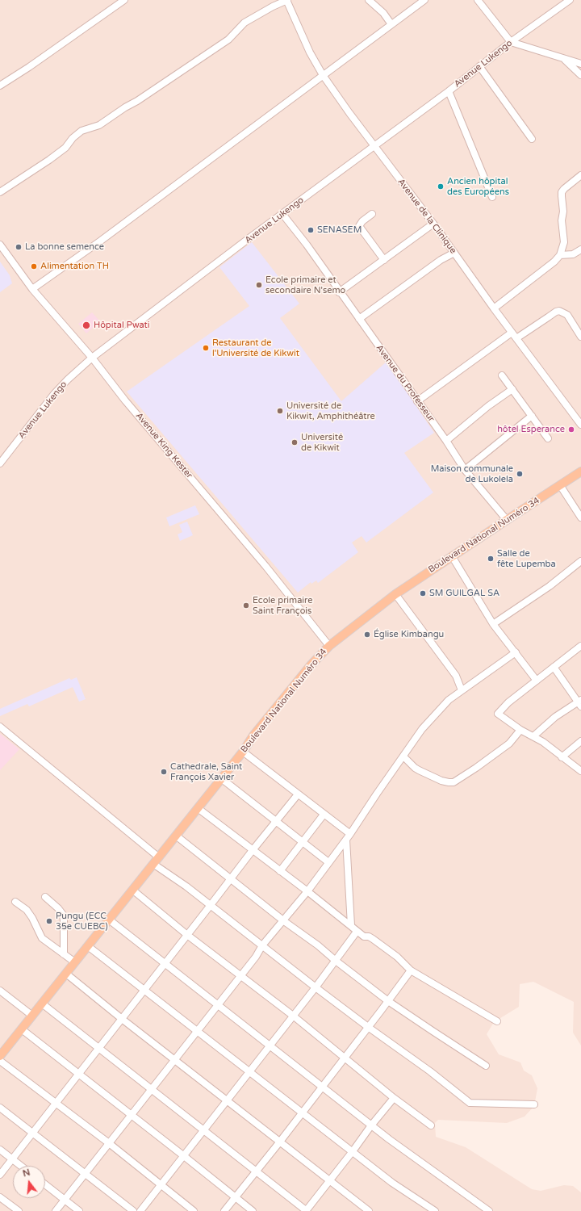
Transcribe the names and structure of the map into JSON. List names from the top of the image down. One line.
{"streets":{"main road":["Boulevard National Numéro 34"],"street":["Avenue Lukengo","Avenue de la Clinique","Avenue du Professeur","Avenue King Kester"]},"crossings":[["Avenue Lukengo","Avenue de la Clinique"],["Avenue Lukengo","Avenue du Professeur"],["Avenue Lukengo","Avenue King Kester"],["Avenue du Professeur","Boulevard National Numéro 34"],["Avenue King Kester","Boulevard National Numéro 34"]],"places":["Ancien hôpital des Européens","SENASEM","La bonne semence","Alimentation TH","Ecole primaire et secondaire N'semo","Hôpital Pwati","Restaurant de l'Université de Kikwit","Université de Kikwit, Amphithéâtre","hôtel Esperance","Université de Kikwit","Maison communale de Lukolela","Salle de fête Lupemba","SM GUILGAL SA","Ecole primaire Saint François","Église Kimbangu","Cathedrale, Saint François Xavier","Pungu (ECC 35e CUEBC)"],"north":"top"}
